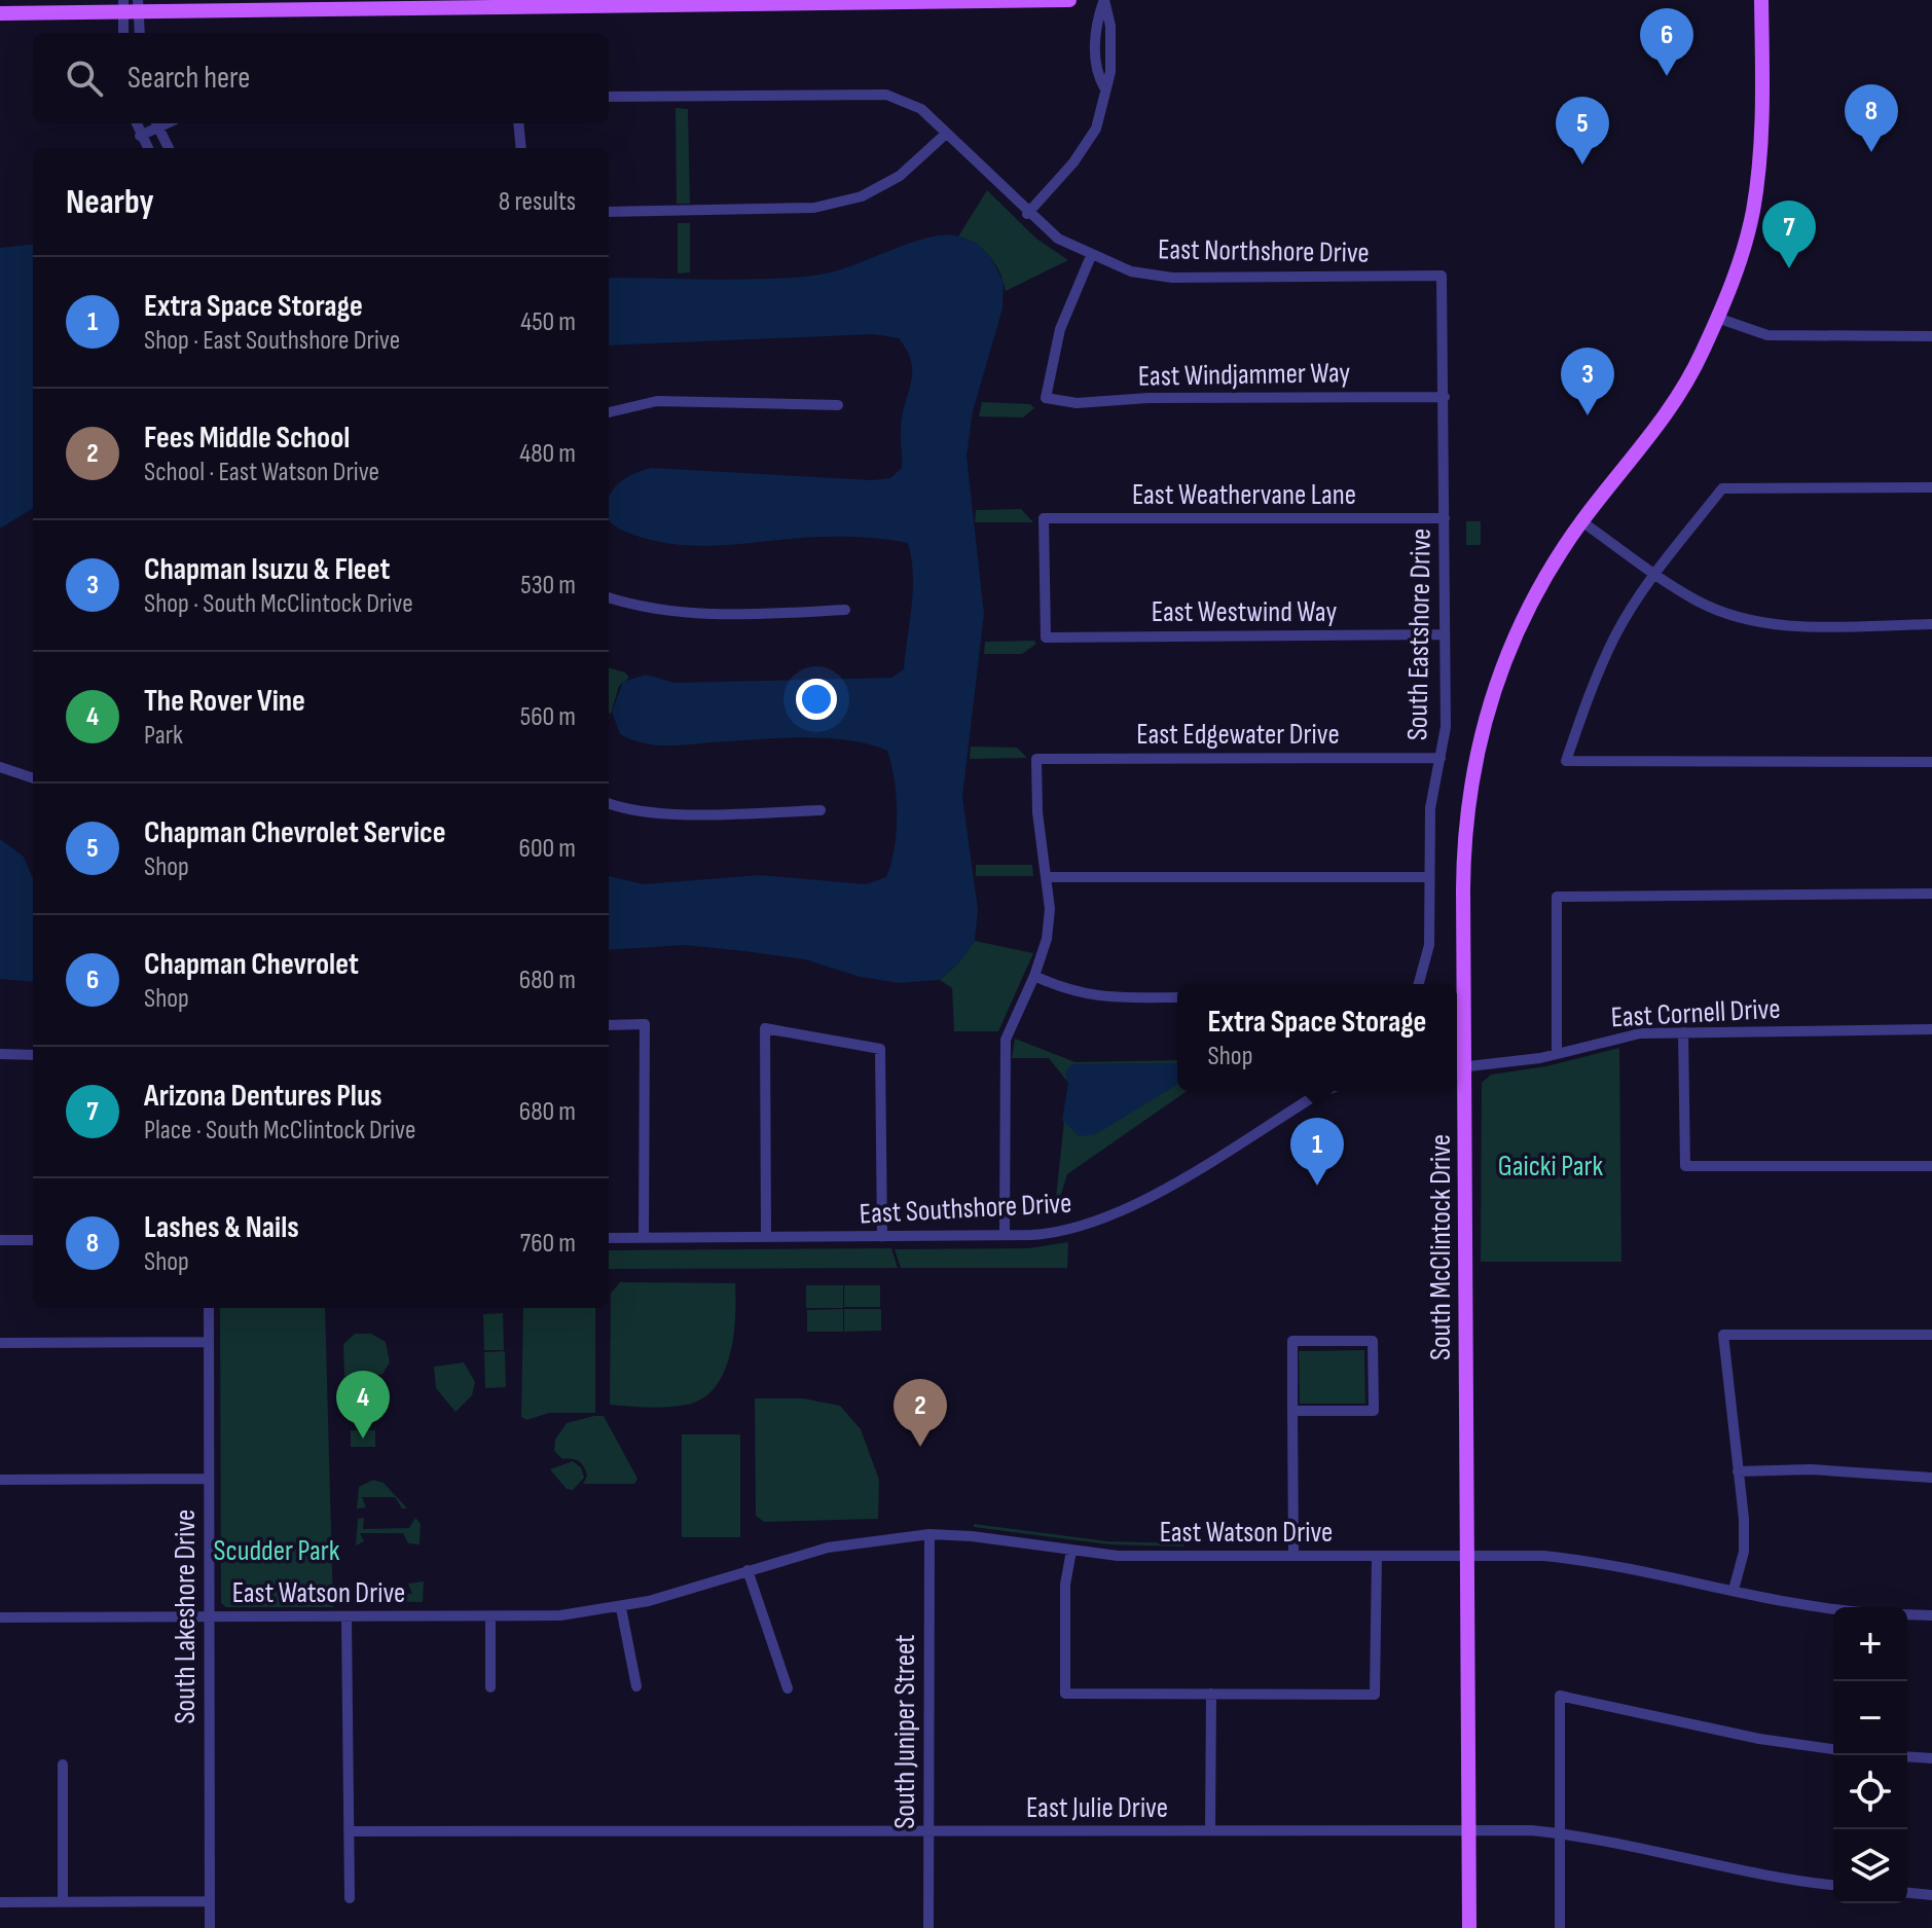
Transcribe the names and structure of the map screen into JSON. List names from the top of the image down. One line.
{"streets":{"main road":["South McClintock Drive"],"street":["East Northshore Drive","East Windjammer Way","East Weathervane Lane","East Westwind Way","South Eastshore Drive","East Edgewater Drive","East Cornell Drive","East Southshore Drive","East Watson Drive","South Lakeshore Drive","South Juniper Street","East Julie Drive"]},"crossings":[["East Northshore Drive","East Windjammer Way"],["East Northshore Drive","South Eastshore Drive"],["East Windjammer Way","South Eastshore Drive"],["East Weathervane Lane","East Westwind Way"],["East Weathervane Lane","South Eastshore Drive"],["East Westwind Way","South Eastshore Drive"],["South Eastshore Drive","East Edgewater Drive"],["South McClintock Drive","East Watson Drive"],["South McClintock Drive","East Julie Drive"],["East Watson Drive","South Lakeshore Drive"],["East Watson Drive","South Juniper Street"],["South Juniper Street","East Julie Drive"]],"parks":["Gaicki Park","Scudder Park"],"page":{"pins":["6","8","5","7","3","1","4","2"],"search":"Search here","heading":["Nearby","8 results"],"list":[{"mark":"1","name":"Extra Space Storage","note":"Shop · East Southshore Drive","value":"450 m"},{"mark":"2","name":"Fees Middle School","note":"School · East Watson Drive","value":"480 m"},{"mark":"3","name":"Chapman Isuzu & Fleet","note":"Shop · South McClintock Drive","value":"530 m"},{"mark":"4","name":"The Rover Vine","note":"Park","value":"560 m"},{"mark":"5","name":"Chapman Chevrolet Service","note":"Shop","value":"600 m"},{"mark":"6","name":"Chapman Chevrolet","note":"Shop","value":"680 m"},{"mark":"7","name":"Arizona Dentures Plus","note":"Place · South McClintock Drive","value":"680 m"},{"mark":"8","name":"Lashes & Nails","note":"Shop","value":"760 m"}],"popup":["Extra Space Storage","Shop"],"map_buttons":["+","−"]}}
